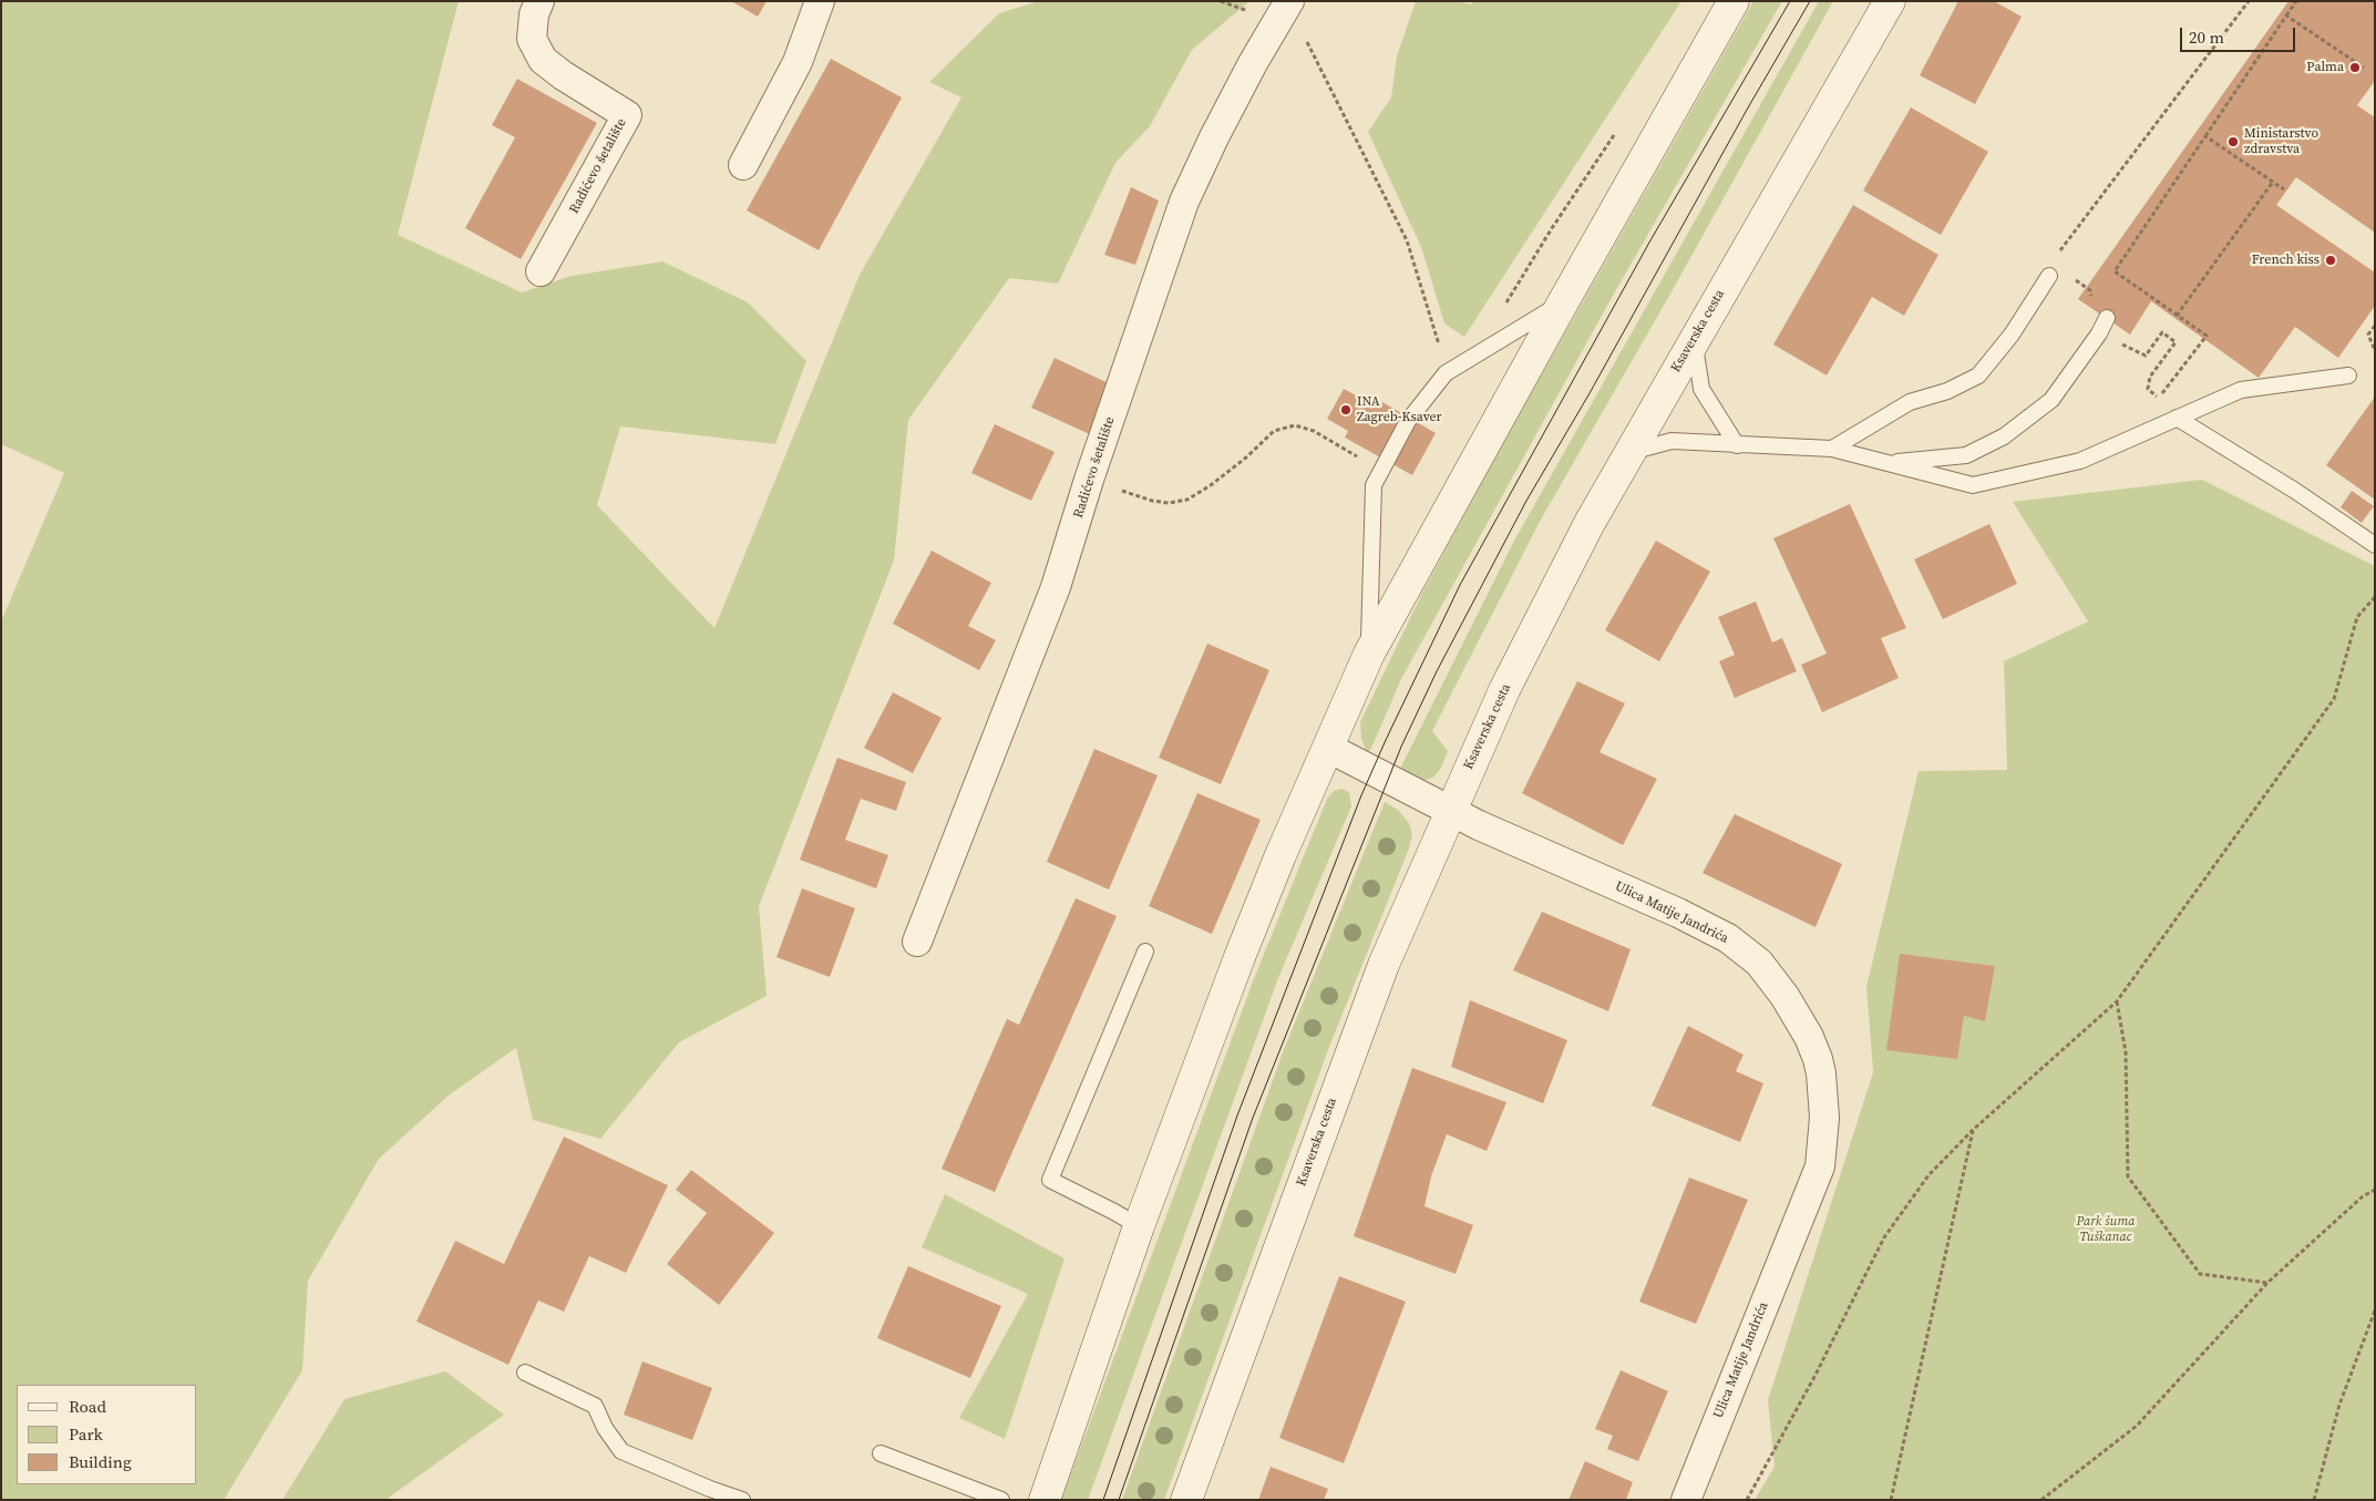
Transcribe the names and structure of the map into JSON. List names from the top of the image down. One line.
{"streets":{"main road":["Ksaverska cesta"],"street":["Radićevo šetalište","Ulica Matije Jandrića"]},"crossings":[["Ksaverska cesta","Ulica Matije Jandrića"]],"parks":["Park šuma Tuškanac"],"places":["Palma","Ministarstvo zdravstva","French kiss","INA Zagreb-Ksaver"],"legend":["Road","Park","Building"],"scale_bar":"20 m"}
